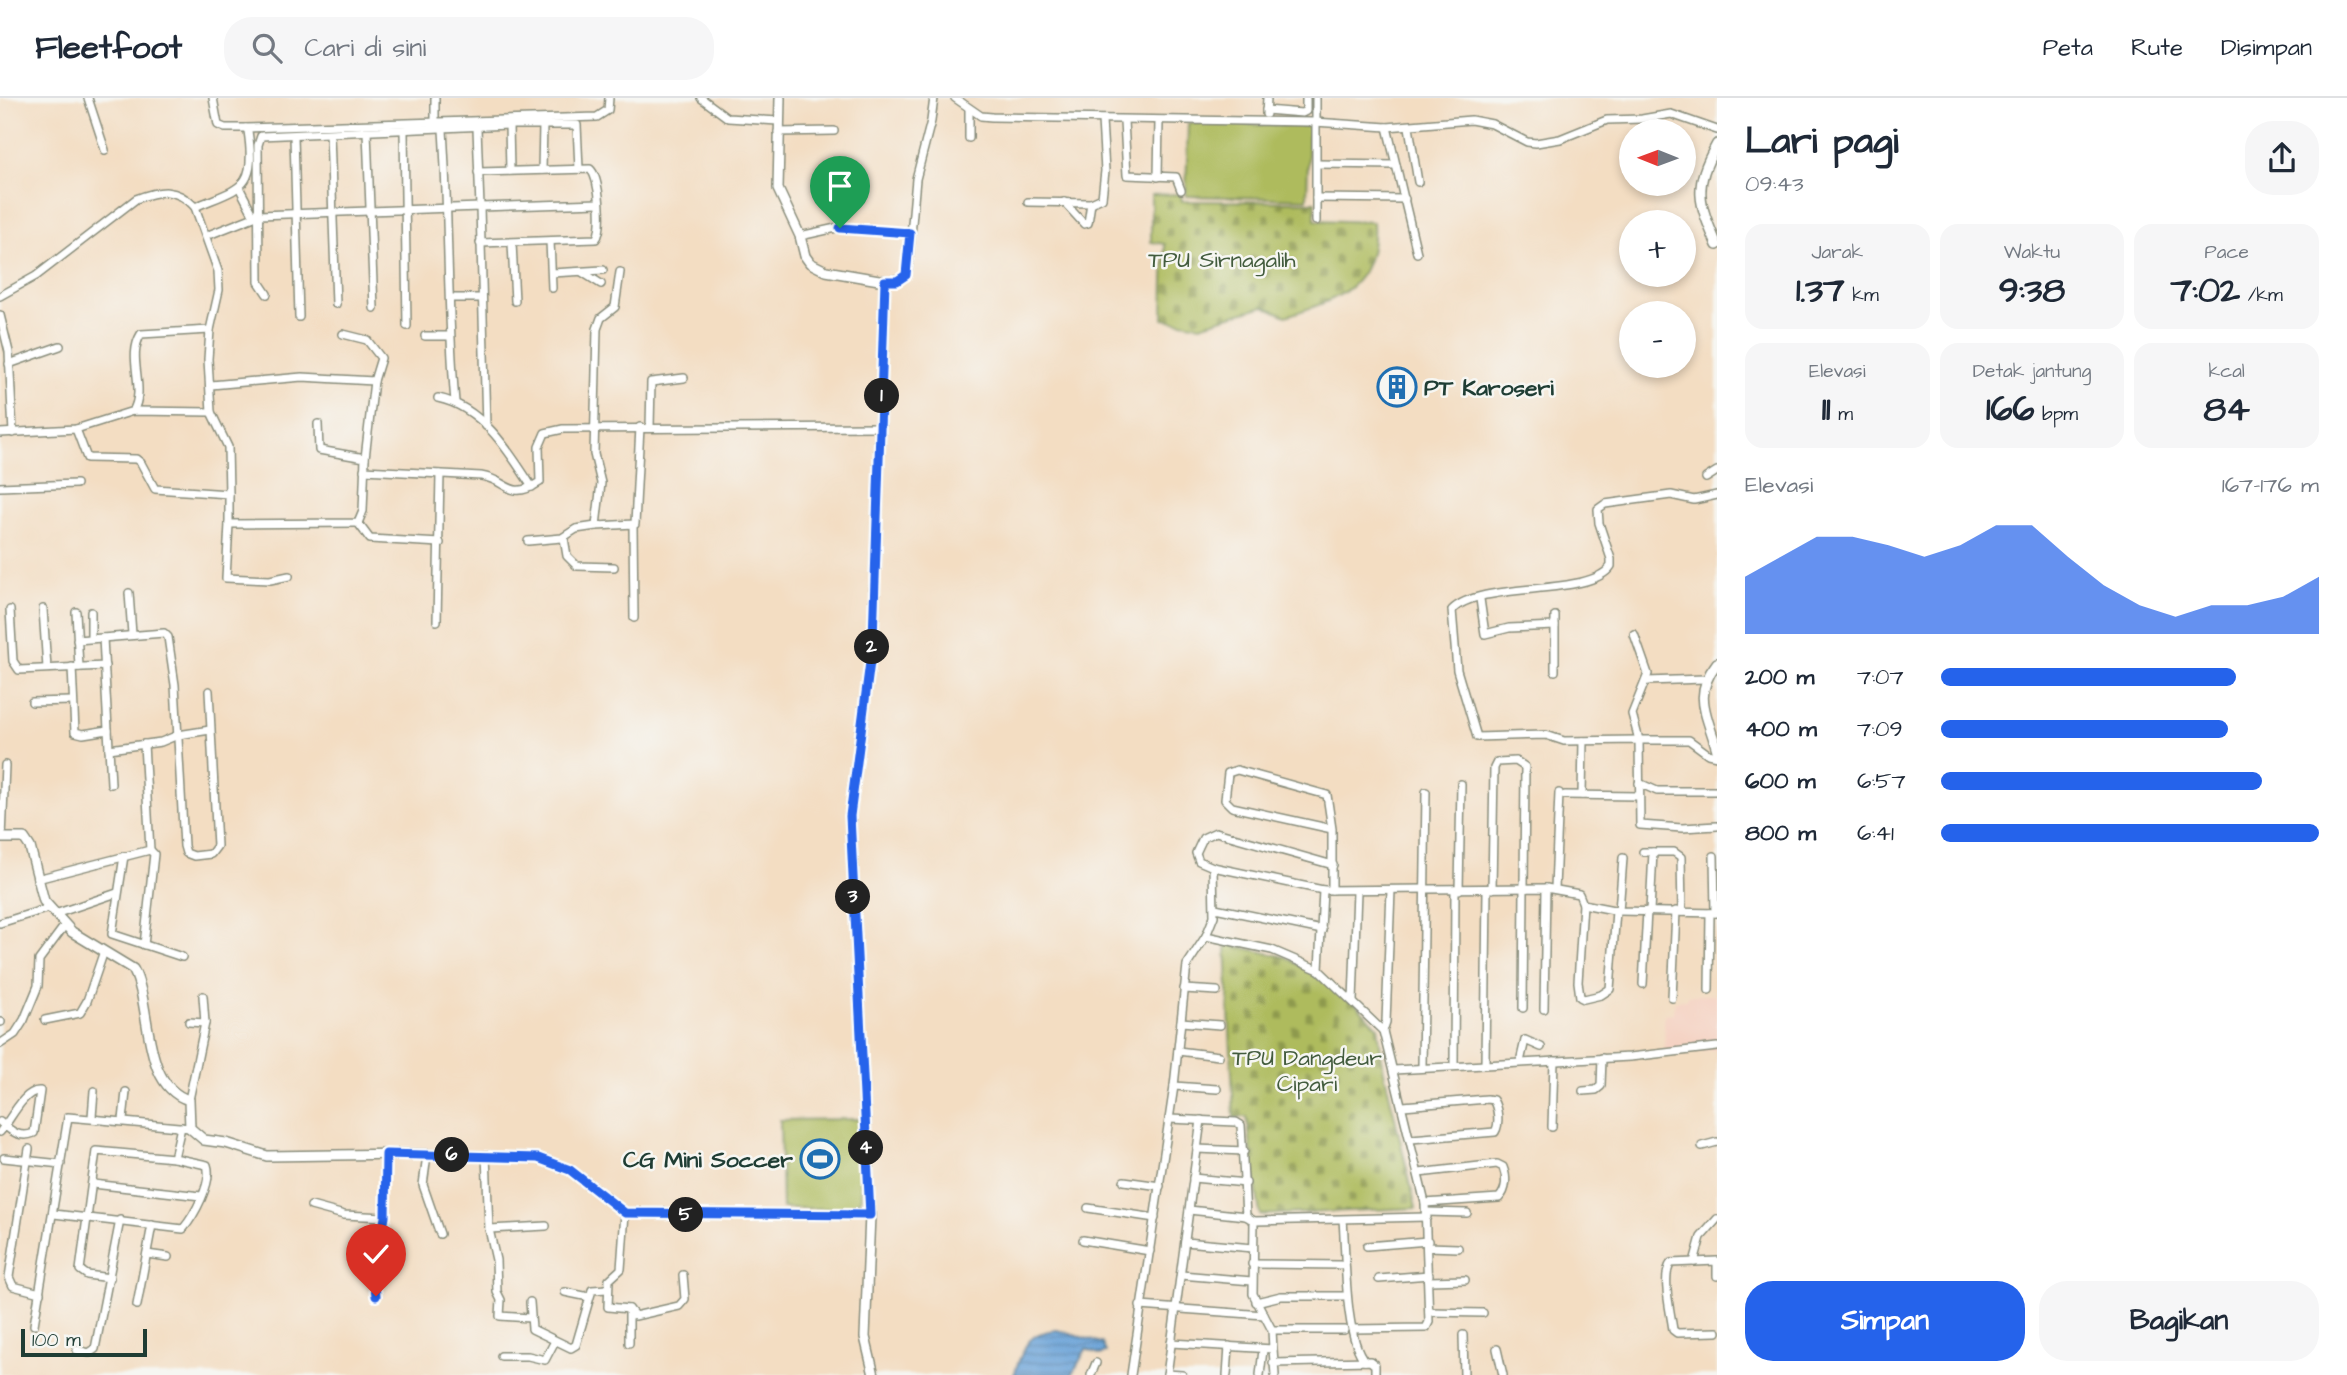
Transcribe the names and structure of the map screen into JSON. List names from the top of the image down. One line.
{"parks":["TPU Sirnagalih","TPU Dangdeur Cipari"],"places":{"building":["PT Karoseri"],"sports":["CG Mini Soccer"]},"scale_bar":"100 m","north":"left","page":{"header":"Fleetfoot","search":"Cari di sini","nav":["Peta","Rute","Disimpan"],"heading":["Lari pagi","09:43"],"map_buttons":["+","−"],"stats":[["Jarak","1.37 km"],["Waktu","9:38"],["Pace","7:02 /km"],["Elevasi","11 m"],["Detak jantung","166 bpm"],["kcal","84"]],"pins":["1","2","3","4","6","5"],"chart":["Elevasi","167–176 m"],"list":[{"name":"200 m","note":"7:07"},{"name":"400 m","note":"7:09"},{"name":"600 m","note":"6:57"},{"name":"800 m","note":"6:41"}],"buttons":["Simpan","Bagikan"],"scale":"100 m"}}
